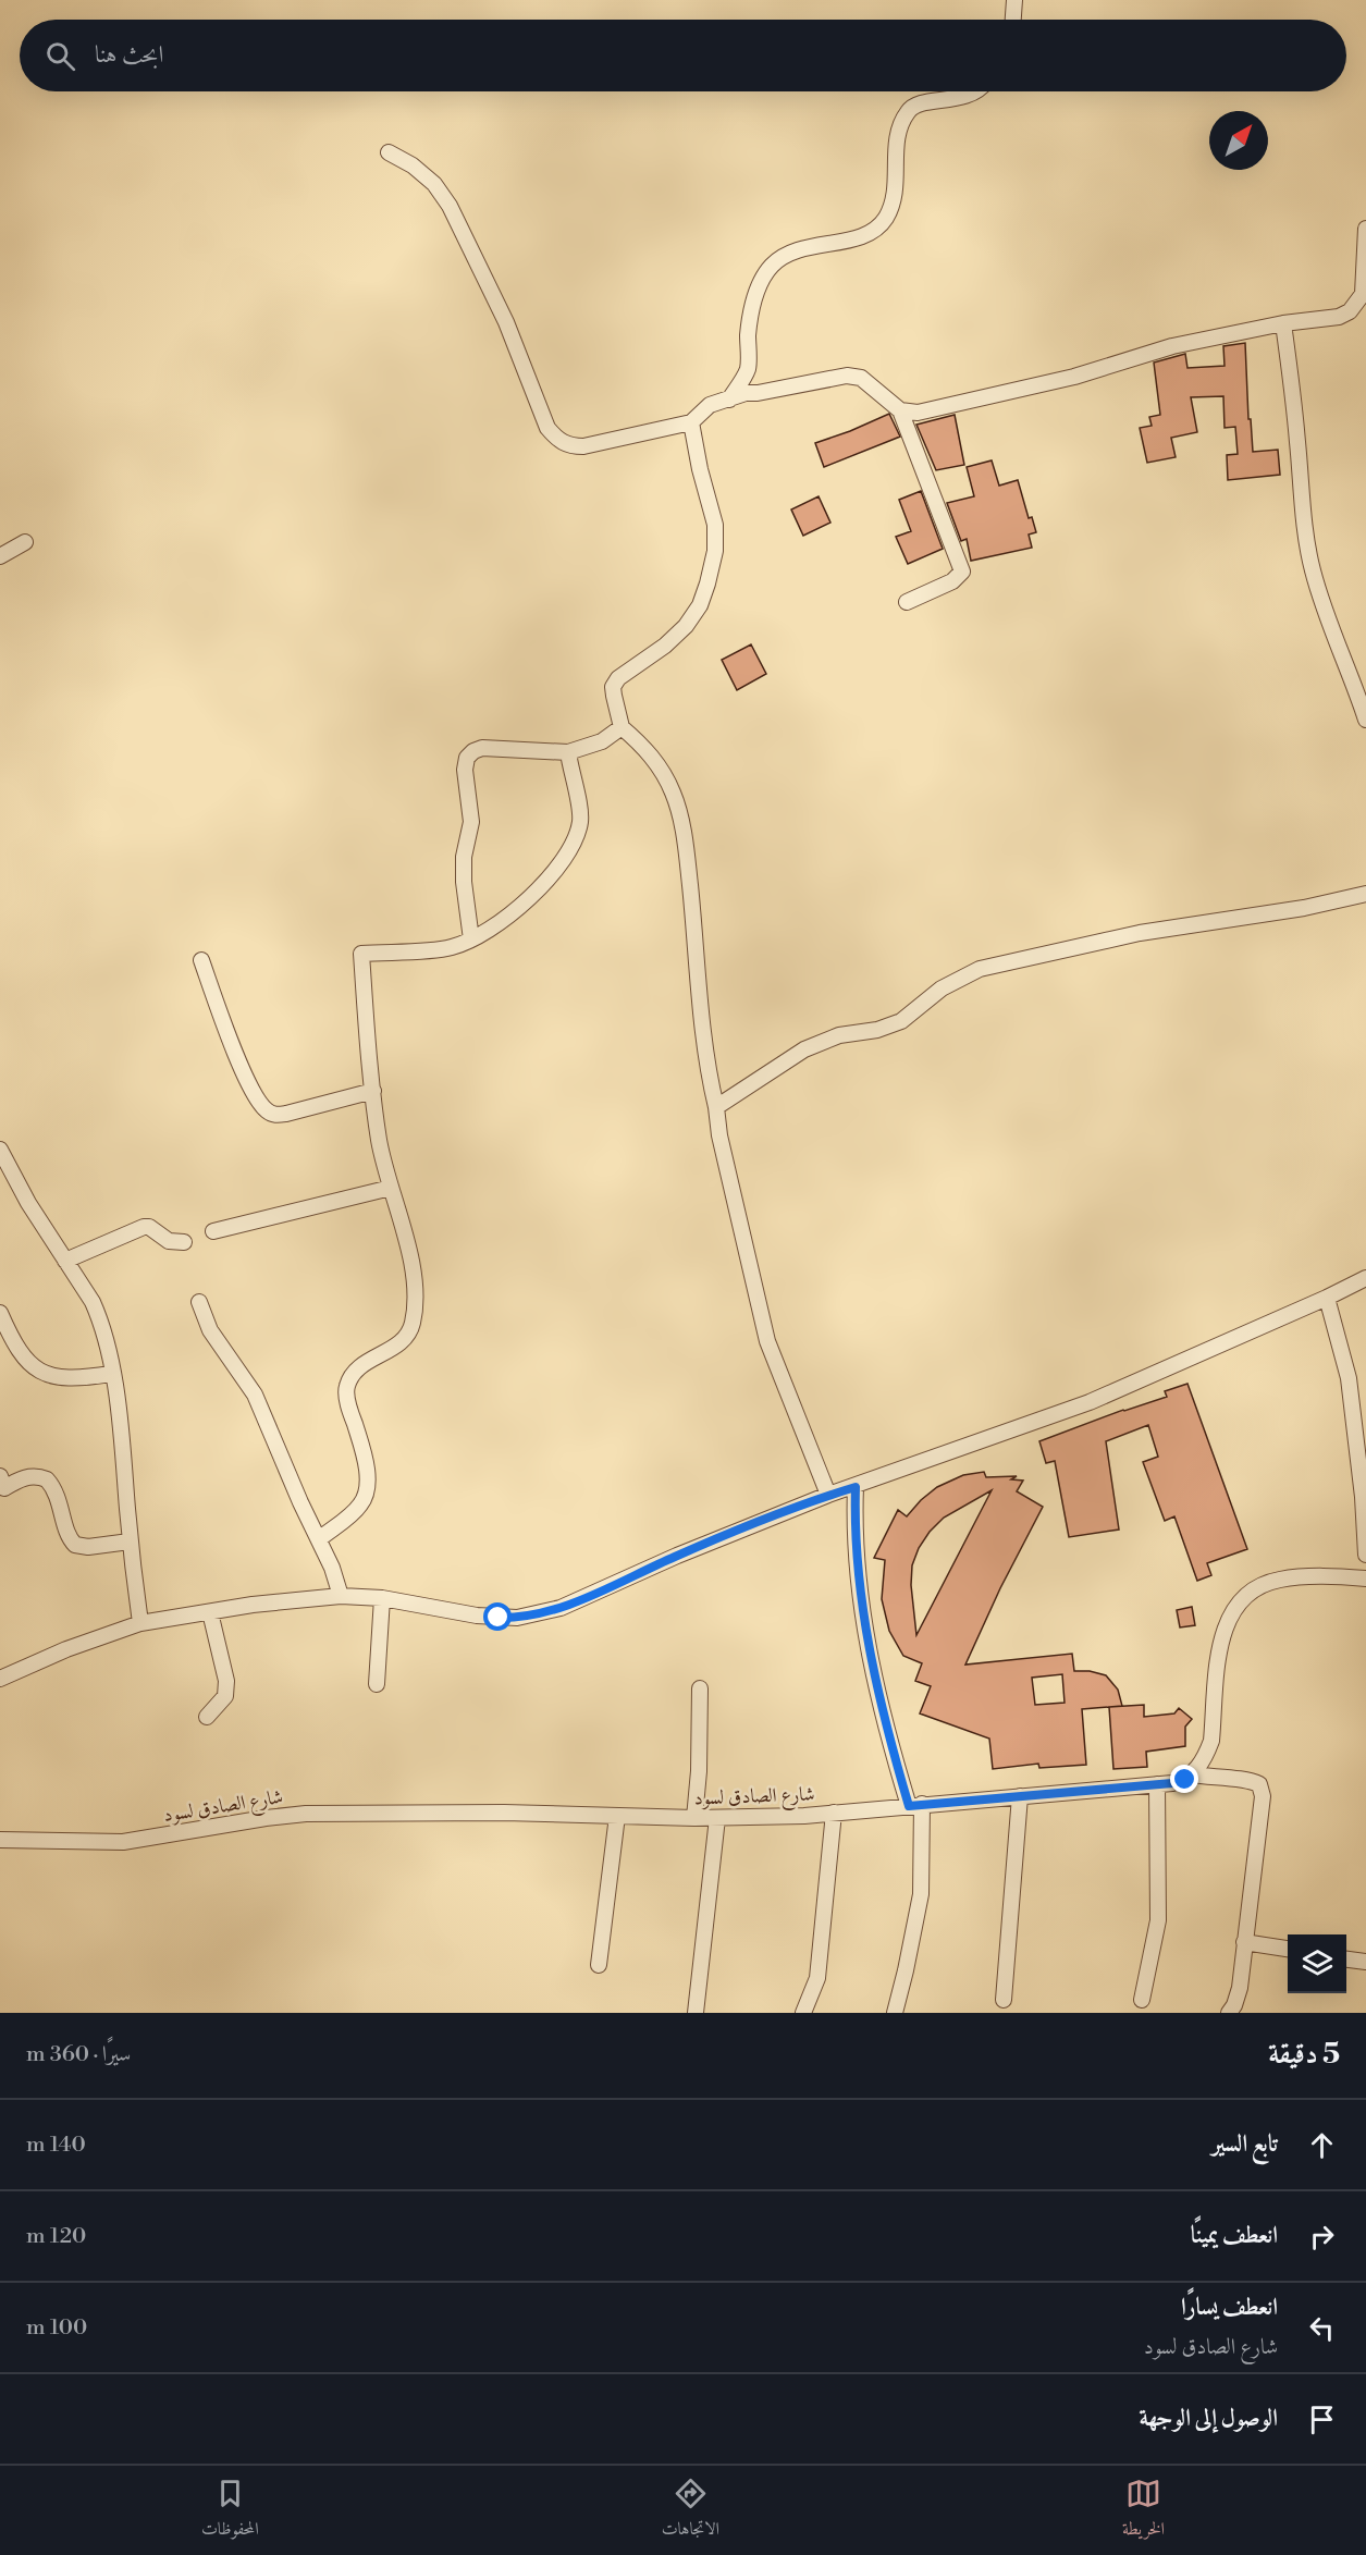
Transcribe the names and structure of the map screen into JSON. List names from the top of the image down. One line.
{"streets":{"street":["شارع الصادق لسود"]},"north":"top right","page":{"search":"ابحث هنا","heading":["5 دقيقة","سيرًا · 360 m"],"list":[["تابع السير","140 m"],["انعطف يمينًا","120 m"],["انعطف يسارًا","شارع الصادق لسود","100 m"],"الوصول إلى الوجهة"],"nav":["الخريطة","الاتجاهات","المحفوظات"]}}
